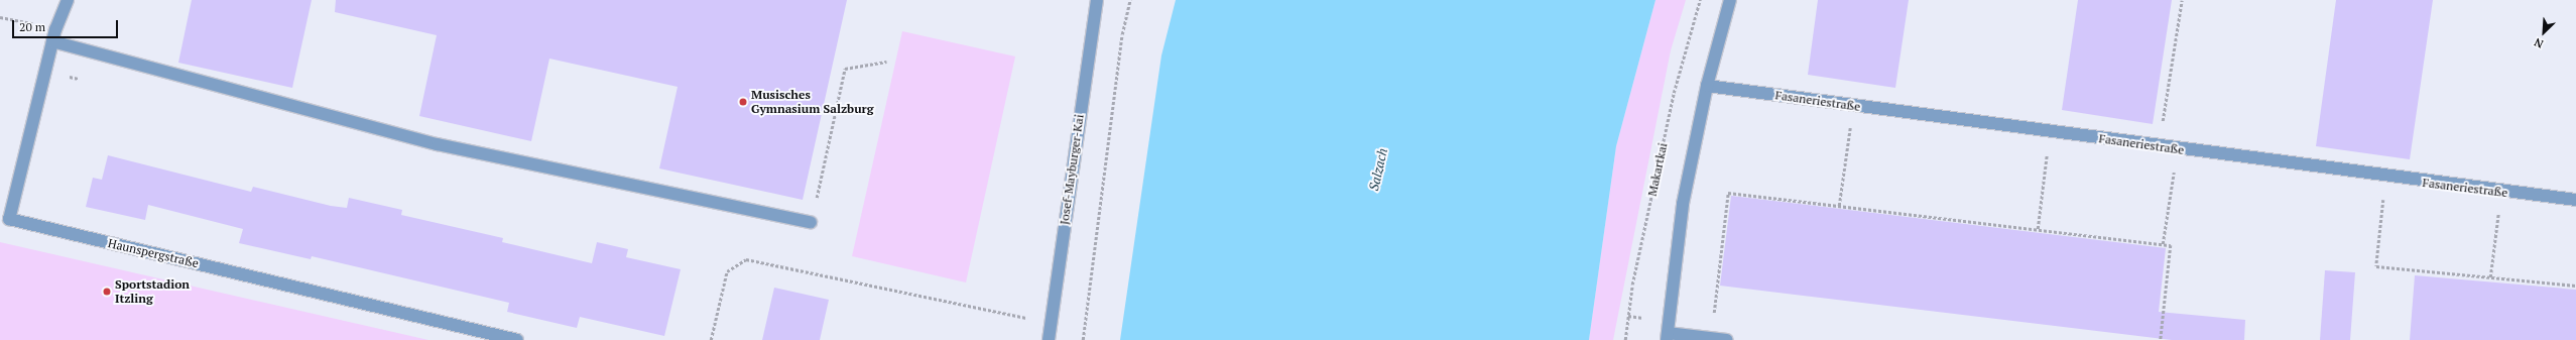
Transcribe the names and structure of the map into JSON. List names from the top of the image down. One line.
{"streets":{"street":["Fasaneriestraße","Josef-Mayburger-Kai","Haunspergstraße"],"path":["Makartkai"]},"water":["Salzach"],"places":["Musisches Gymnasium Salzburg","Sportstadion Itzling"],"scale_bar":"20 m","north":"bottom left"}
